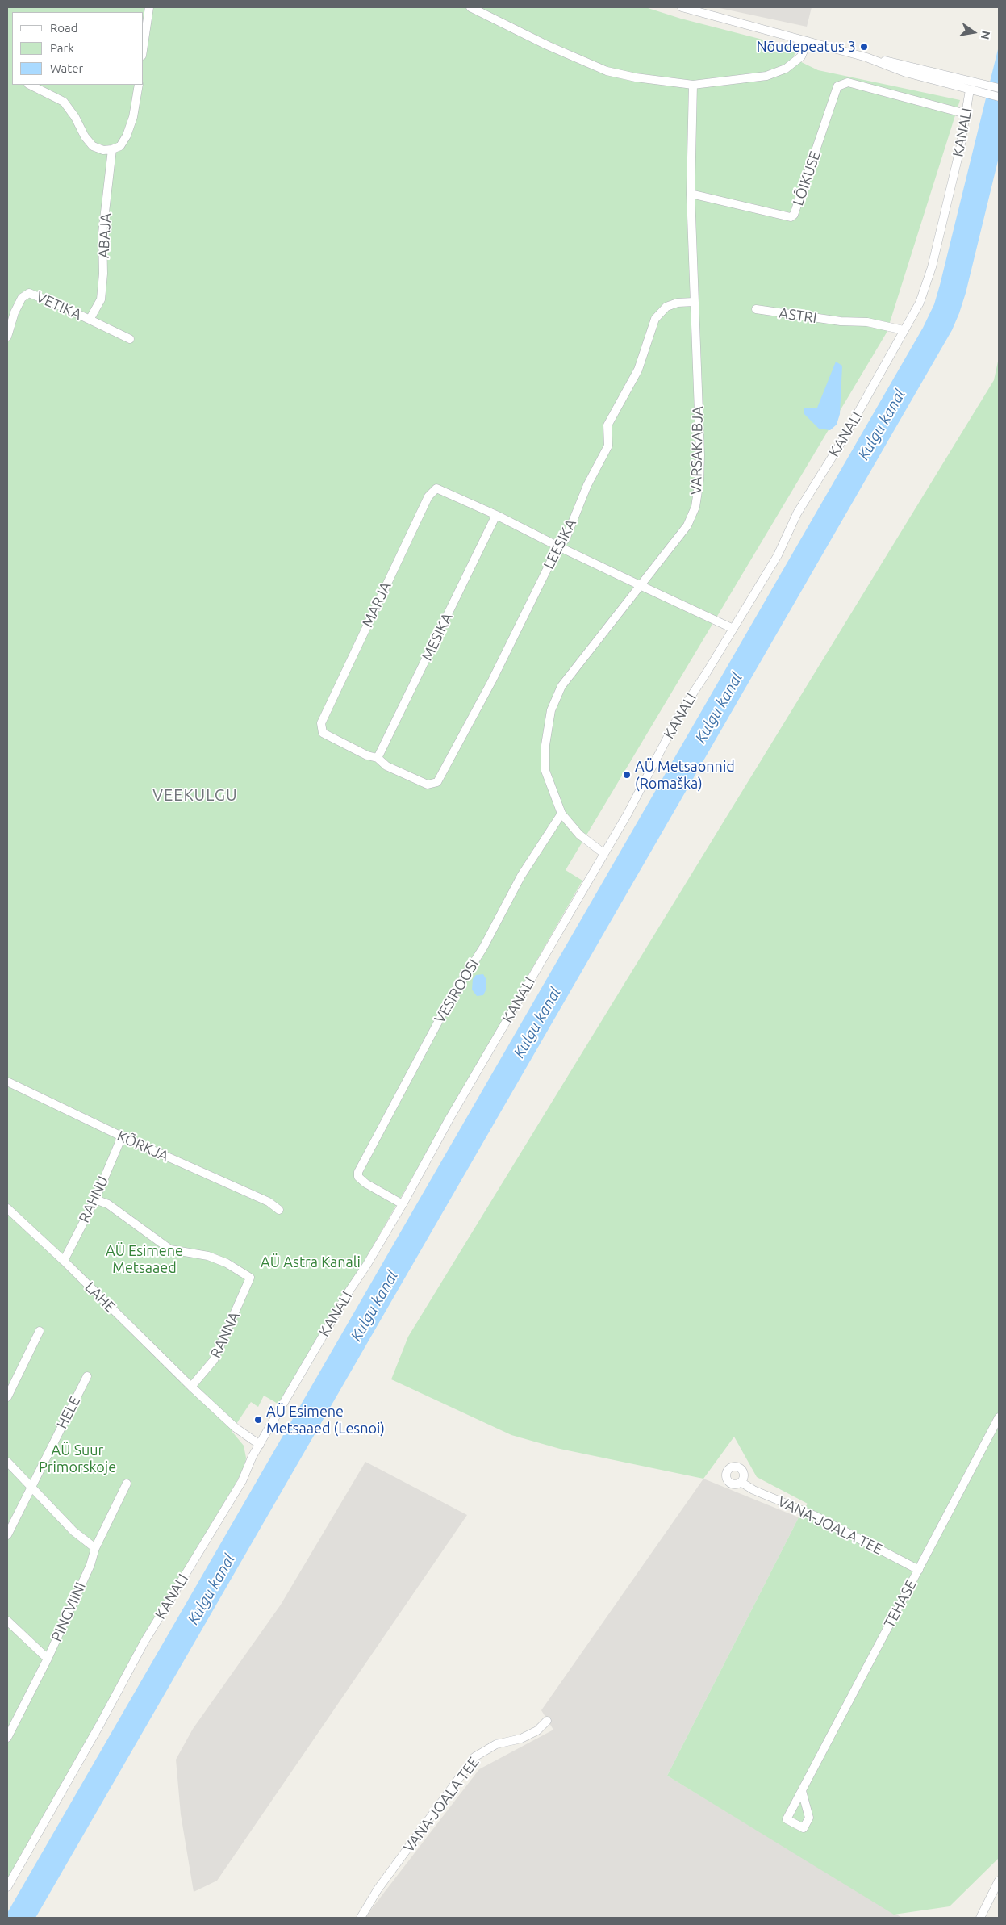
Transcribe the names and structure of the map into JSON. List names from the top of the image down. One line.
{"streets":{"street":["KANALI","LÕIKUSE","ABAJA","VETIKA","ASTRI","VARSAKABJA","LEESIKA","MARJA","MESIKA","VESIROOSI","KÕRKJA","RAHNU","LAHE","RANNA","HELE","VANA-JOALA TEE","TEHASE","PINGVIINI"]},"crossings":[["KANALI","LÕIKUSE"],["KANALI","ASTRI"],["KANALI","VARSAKABJA"],["KANALI","VESIROOSI"],["KANALI","LAHE"],["LÕIKUSE","VARSAKABJA"],["ABAJA","VETIKA"],["VARSAKABJA","LEESIKA"],["VARSAKABJA","VESIROOSI"],["LEESIKA","MARJA"],["LEESIKA","MESIKA"],["MARJA","MESIKA"],["KÕRKJA","RAHNU"],["RAHNU","LAHE"],["RAHNU","RANNA"],["LAHE","RANNA"],["VANA-JOALA TEE","TEHASE"]],"districts":["VEEKULGU"],"water":["Kulgu kanal"],"parks":["AÜ Esimene Metsaaed","AÜ Astra Kanali","AÜ Suur Primorskoje"],"places":["Nõudepeatus 3","AÜ Metsaonnid (Romaška)","AÜ Esimene Metsaaed (Lesnoi)"],"legend":["Road","Park","Water"],"north":"right"}
